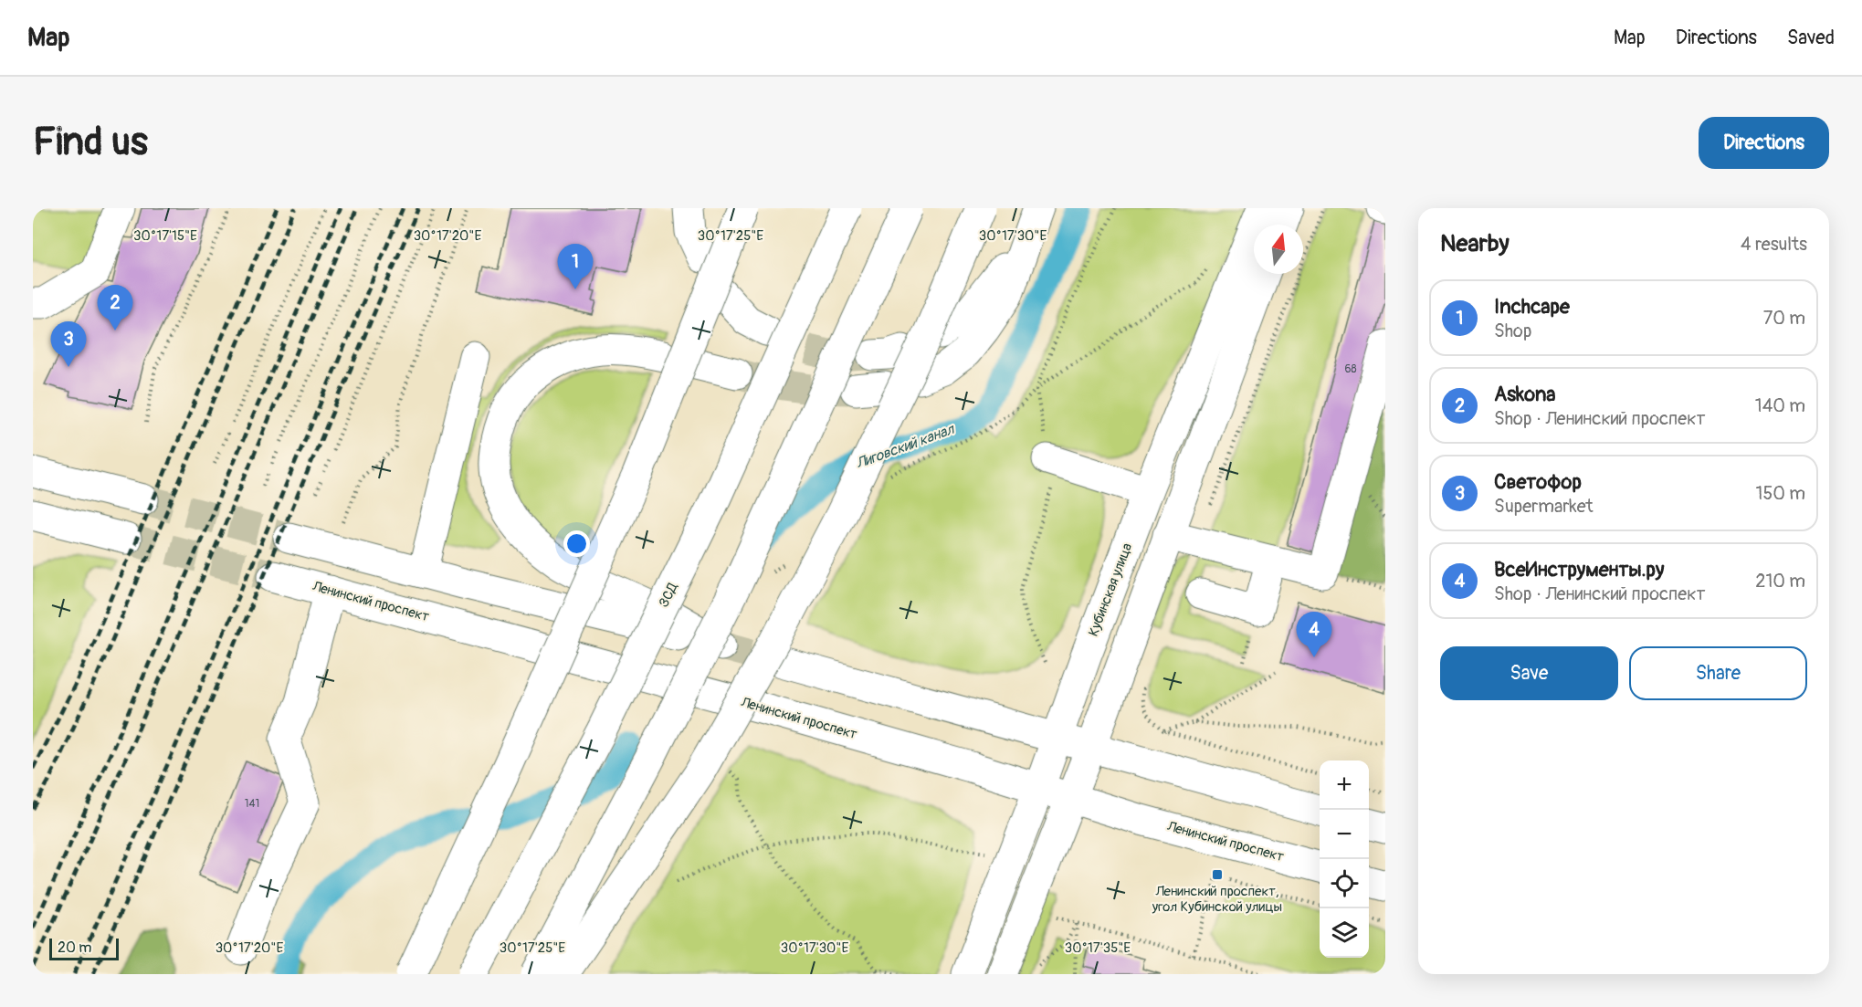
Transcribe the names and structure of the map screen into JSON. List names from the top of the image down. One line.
{"streets":{"main road":["Кубинская улица","ЗСД","Ленинский проспект"]},"crossings":[["Кубинская улица","Ленинский проспект"]],"water":["Лиговский канал"],"places":{"transit":["Ленинский проспект, угол Кубинской улицы"]},"house_numbers":["68","141"],"scale_bar":"20 m","north":"top","page":{"header":"Map","nav":["Map","Directions","Saved"],"buttons":["Directions",["Save","Share"]],"title":"Find us","heading":["Nearby","4 results"],"pins":["1","2","3","4"],"list":[{"mark":"1","name":"Inchcape","note":"Shop","value":"70 m"},{"mark":"2","name":"Askona","note":"Shop · Ленинский проспект","value":"140 m"},{"mark":"3","name":"Светофор","note":"Supermarket","value":"150 m"},{"mark":"4","name":"ВсеИнструменты.ру","note":"Shop · Ленинский проспект","value":"210 m"}],"map_buttons":["+","−"],"scale":"20 m"},"coordinates":["30°17'15\"E","30°17'20\"E","30°17'25\"E","30°17'30\"E","30°17'35\"E"]}
